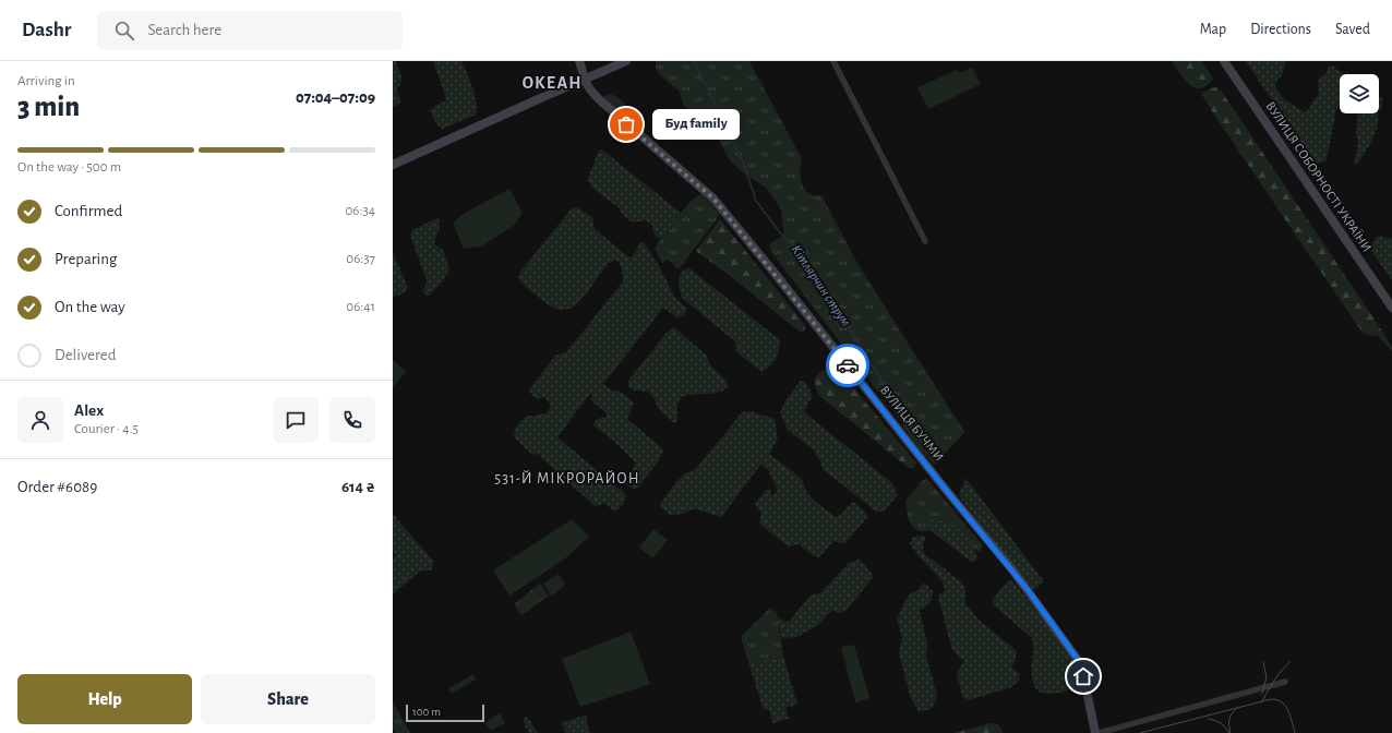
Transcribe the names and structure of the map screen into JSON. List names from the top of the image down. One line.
{"streets":{"street":["ВУЛИЦЯ СОБОРНОСТІ УКРАЇНИ","ВУЛИЦЯ БУЧМИ"]},"districts":["ОКЕАН","531-Й МІКРОРАЙОН"],"water":["Кітлярчин струм"],"places":["Буд family"],"scale_bar":"100 m","page":{"header":"Dashr","search":"Search here","nav":["Map","Directions","Saved"],"heading":["3 min","Arriving in","07:04–07:09"],"panel":["Alex","Courier · 4.5","Order #6089","614 ₴"],"bubble":"Буд family","bar":"On the way · 500 m","list":[["Confirmed","06:34"],["Preparing","06:37"],["On the way","06:41"],"Delivered"],"buttons":["Help","Share"],"scale":"100 m"}}
